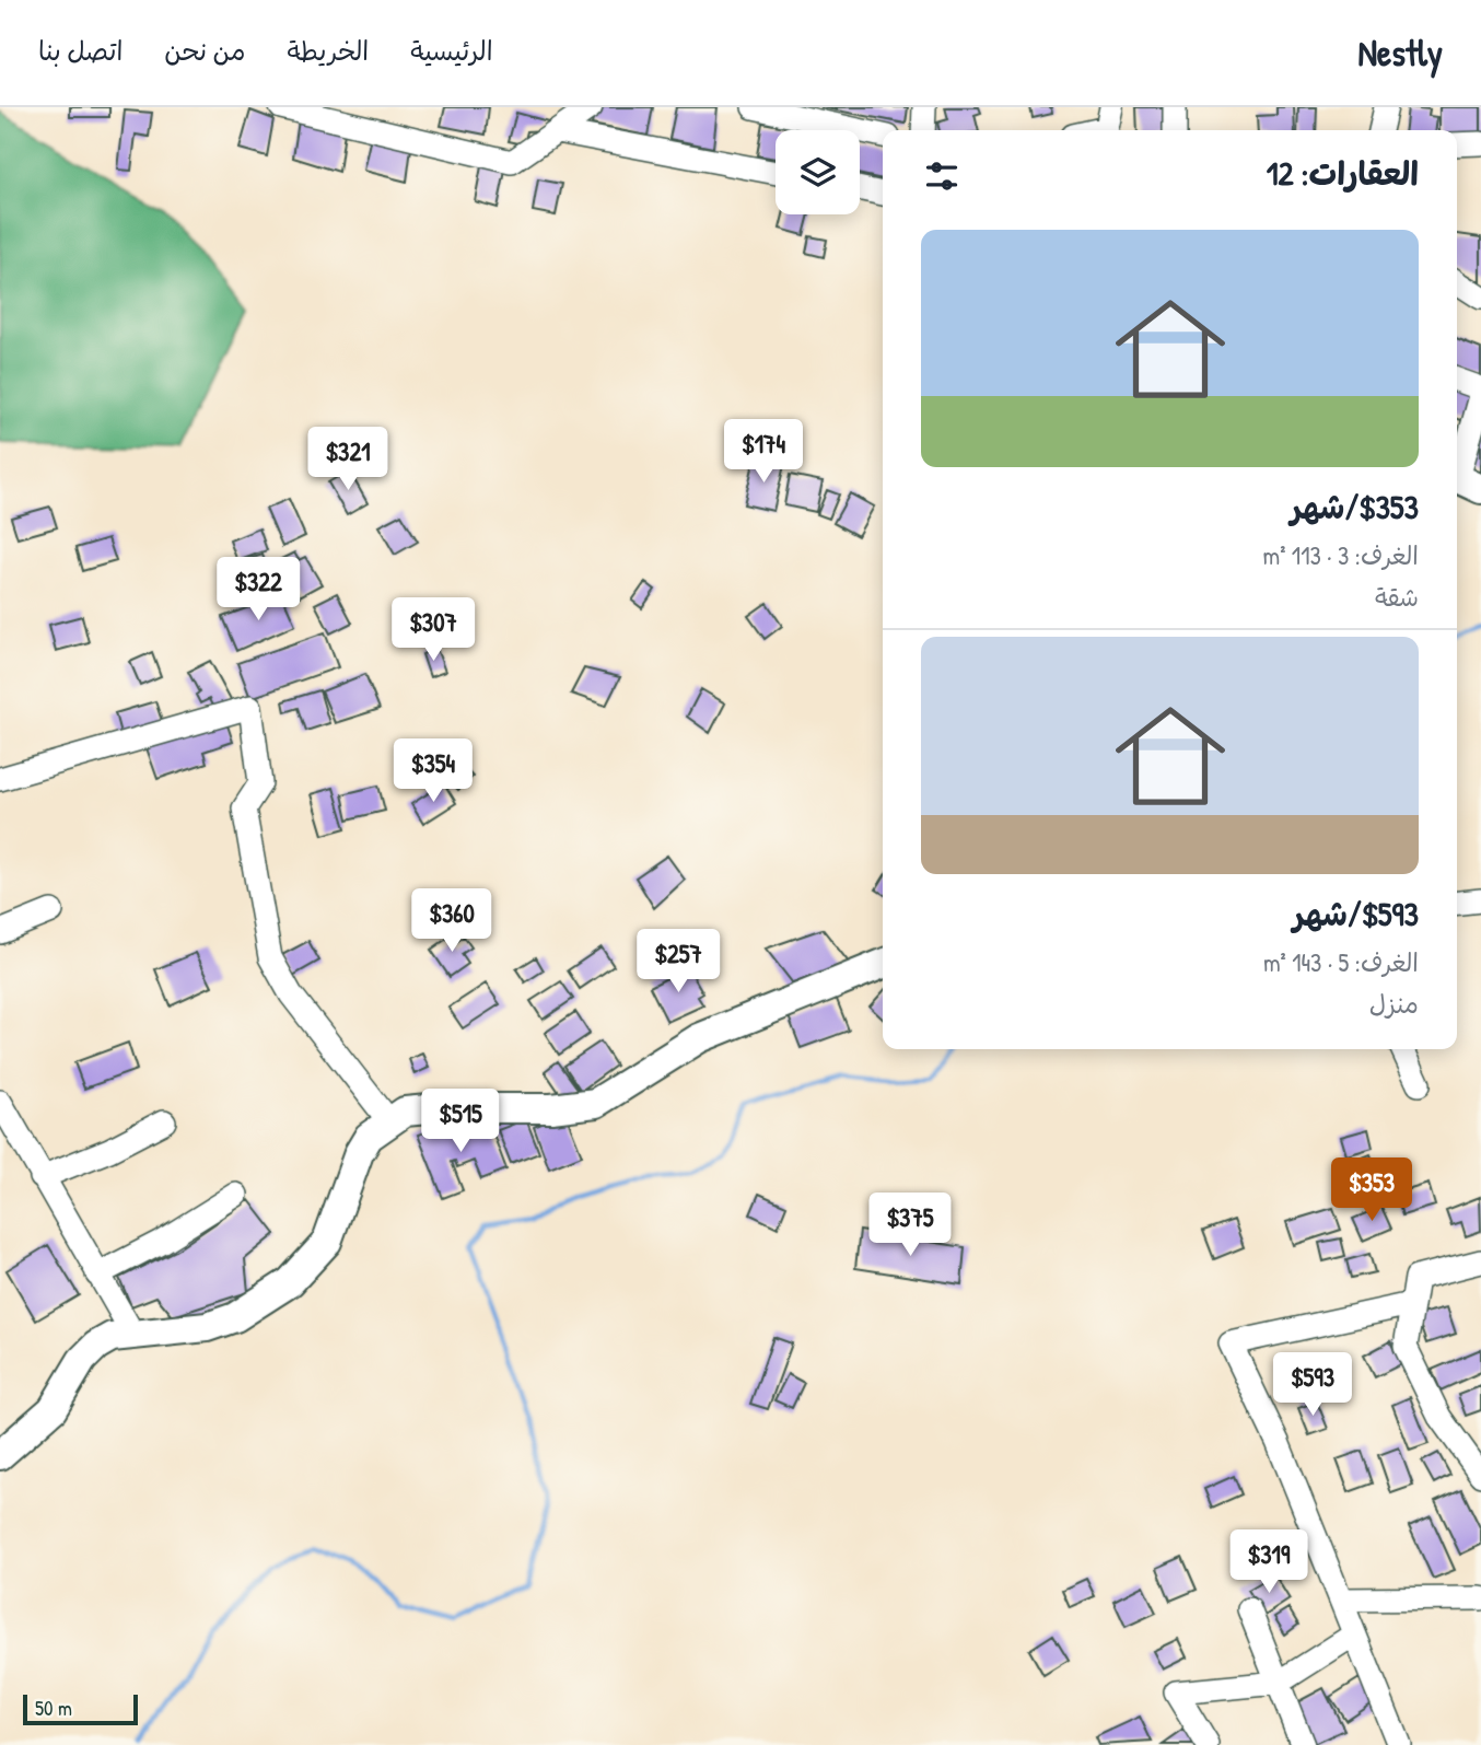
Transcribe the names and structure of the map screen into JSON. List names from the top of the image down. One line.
{"scale_bar":"50 m","page":{"header":"Nestly","nav":["الرئيسية","الخريطة","من نحن","اتصل بنا"],"heading":"العقارات: 12","list":[{"name":"$353/شهر","note":"الغرف: 3 · 113 m² · شقة"},{"name":"$593/شهر","note":"الغرف: 5 · 143 m² · منزل"}],"price":["$174","$321","$322","$307","$354","$360","$257","$515","$353","$375","$593","$319"],"scale":"50 m"}}
